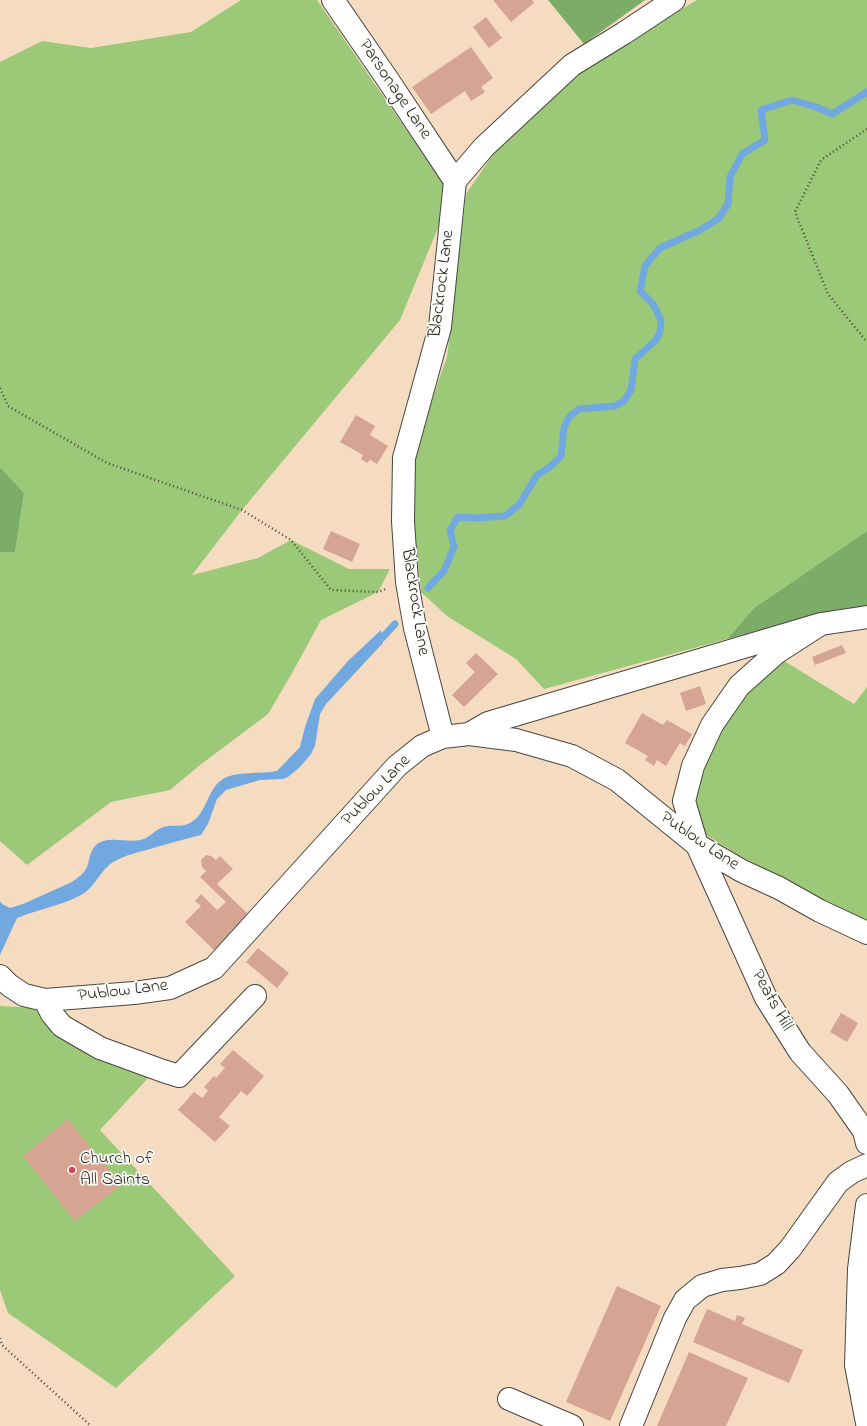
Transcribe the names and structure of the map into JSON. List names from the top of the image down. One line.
{"streets":{"street":["Parsonage Lane","Blackrock Lane","Publow Lane","Peats Hill"]},"crossings":[["Parsonage Lane","Blackrock Lane"],["Blackrock Lane","Publow Lane"],["Publow Lane","Peats Hill"]],"places":["Church of All Saints"]}
